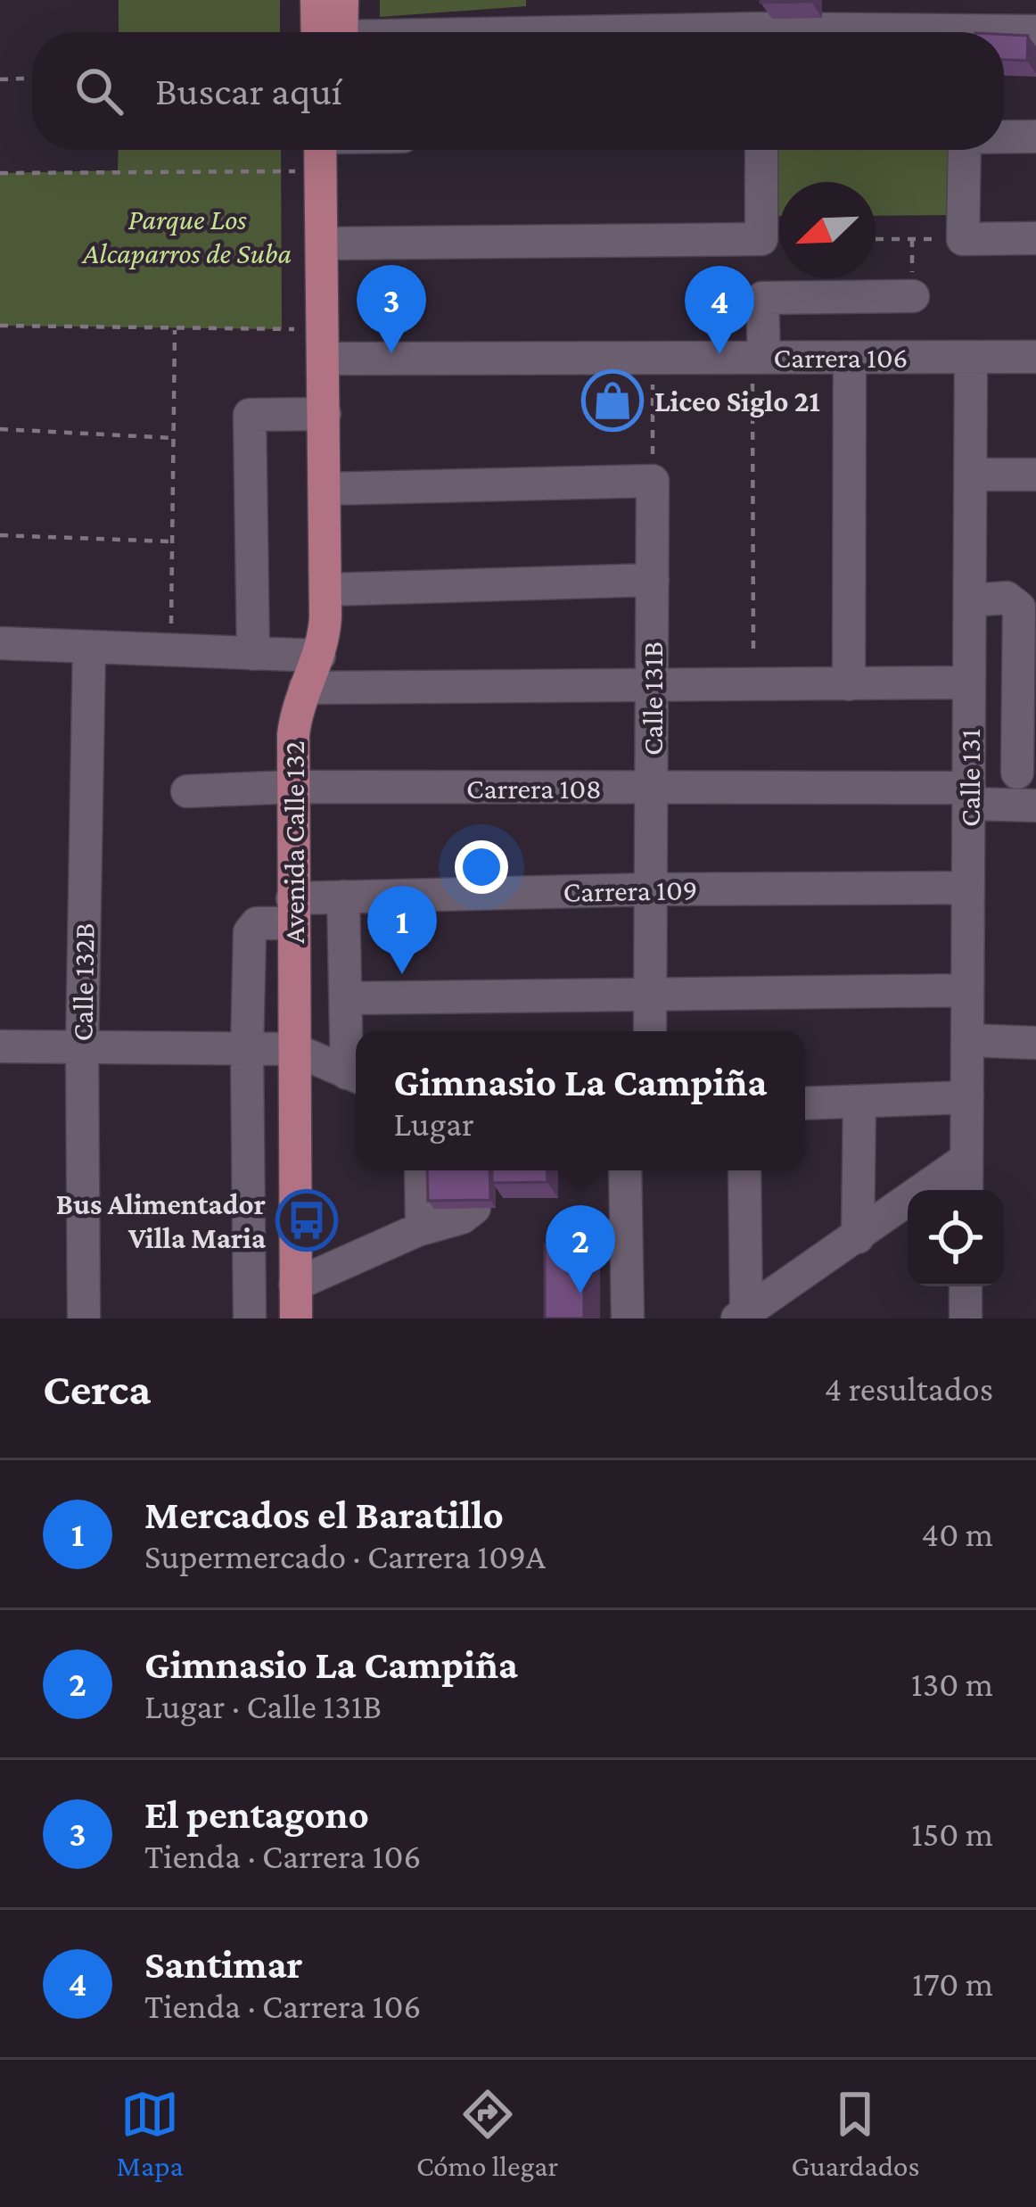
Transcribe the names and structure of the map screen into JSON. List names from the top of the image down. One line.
{"streets":{"main road":["Avenida Calle 132"],"street":["Carrera 106","Calle 131B","Calle 131","Carrera 108","Carrera 109","Calle 132B"]},"crossings":[["Carrera 106","Calle 131"],["Carrera 106","Avenida Calle 132"],["Calle 131B","Carrera 108"],["Calle 131B","Carrera 109"],["Calle 131","Carrera 108"],["Calle 131","Carrera 109"],["Carrera 108","Avenida Calle 132"],["Avenida Calle 132","Carrera 109"]],"parks":["Parque Los Alcaparros de Suba"],"places":{"shop":["Liceo Siglo 21"],"bus stop":["Bus Alimentador Villa Maria"]},"north":"bottom left","page":{"search":"Buscar aquí","pins":["3","4","1","2"],"popup":["Gimnasio La Campiña","Lugar"],"heading":["Cerca","4 resultados"],"list":[{"mark":"1","name":"Mercados el Baratillo","note":"Supermercado · Carrera 109A","value":"40 m"},{"mark":"2","name":"Gimnasio La Campiña","note":"Lugar · Calle 131B","value":"130 m"},{"mark":"3","name":"El pentagono","note":"Tienda · Carrera 106","value":"150 m"},{"mark":"4","name":"Santimar","note":"Tienda · Carrera 106","value":"170 m"}],"nav":["Mapa","Cómo llegar","Guardados"]}}
